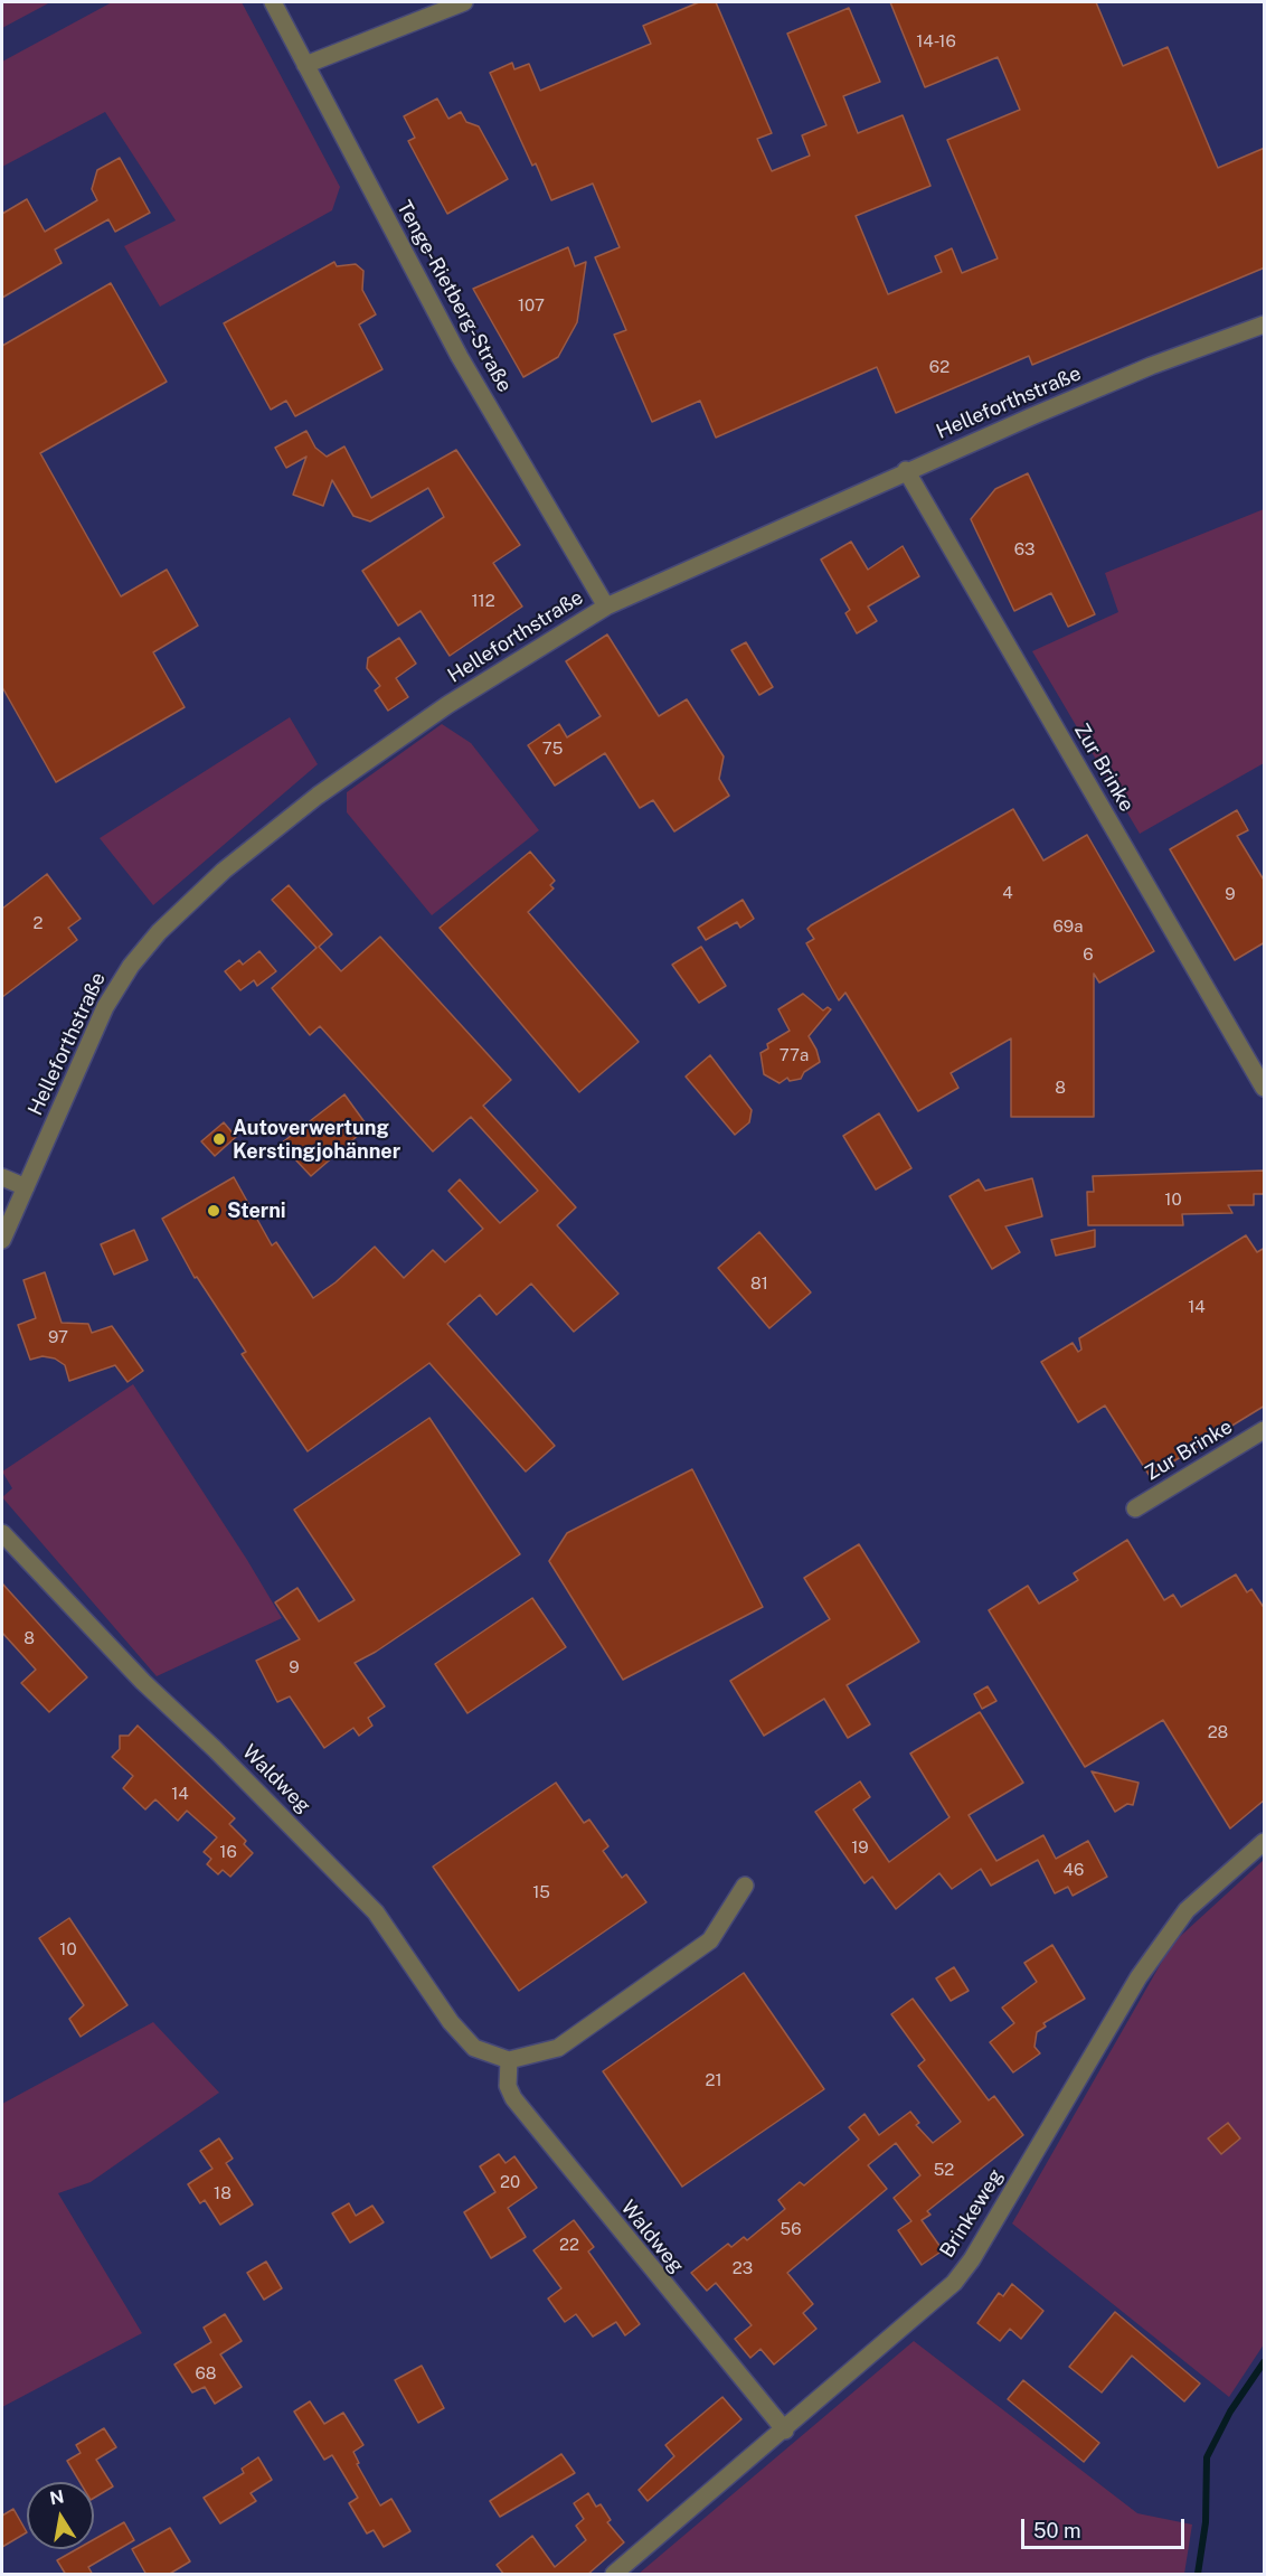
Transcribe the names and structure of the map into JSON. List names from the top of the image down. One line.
{"streets":{"street":["Tenge-Rietberg-Straße","Helleforthstraße","Zur Brinke","Waldweg","Brinkeweg"]},"crossings":[["Tenge-Rietberg-Straße","Helleforthstraße"],["Helleforthstraße","Zur Brinke"],["Waldweg","Brinkeweg"]],"places":["Autoverwertung Kerstingjohänner","Sterni"],"house_numbers":["14-16","107","62","63","112","75","4","9","2","69a","6","77a","8","10","81","14","97","8","9","28","14","19","16","46","15","10","21","52","20","18","56","22","23","68"],"scale_bar":"50 m","north":"top"}
